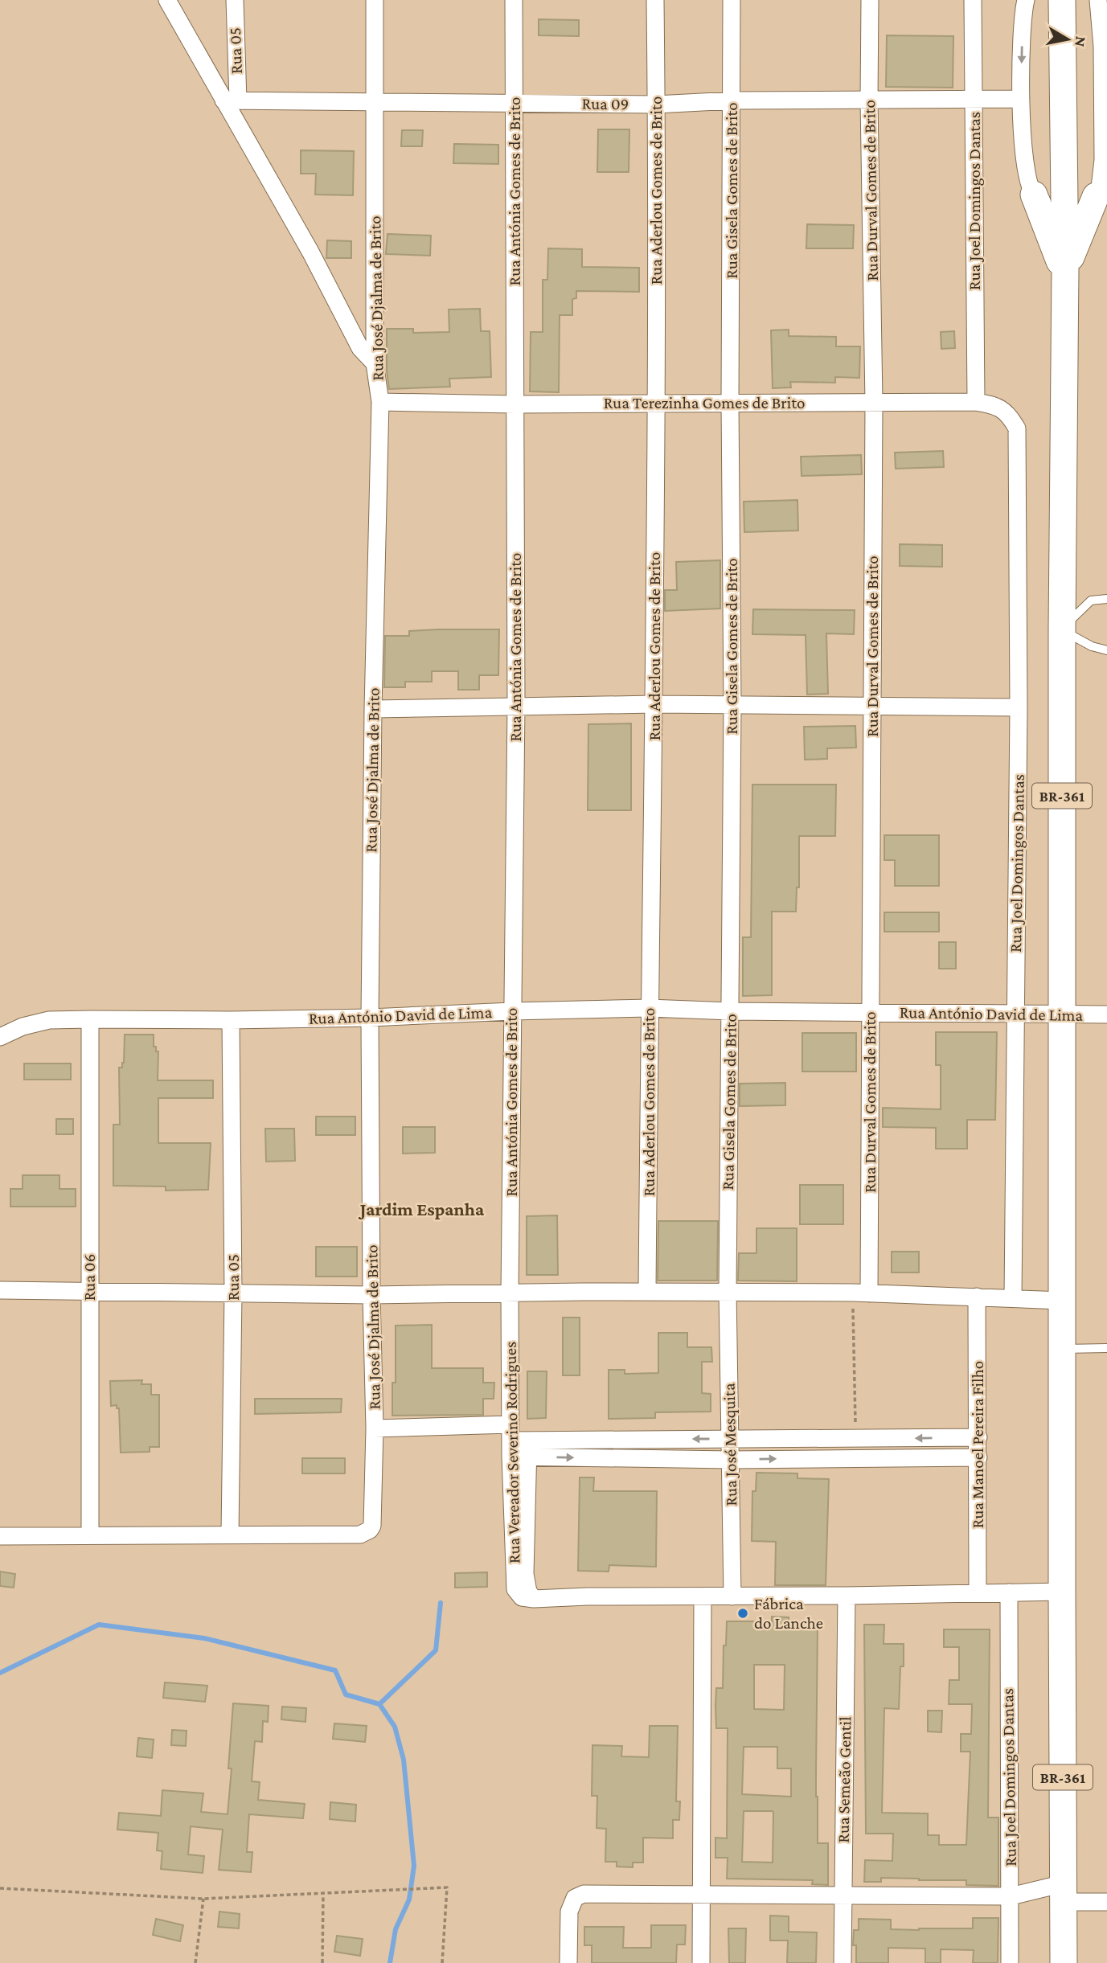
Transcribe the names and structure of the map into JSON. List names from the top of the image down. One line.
{"streets":{"main road":["BR-361"],"street":["Rua 05","Rua 09","Rua Aderlou Gomes de Brito","Rua Gisela Gomes de Brito","Rua Durval Gomes de Brito","Rua Antónia Gomes de Brito","Rua Joel Domingos Dantas","Rua José Djalma de Brito","Rua Terezinha Gomes de Brito","Rua António David de Lima","Rua 06","Rua José Mesquita","Rua Manoel Pereira Filho","Rua Vereador Severino Rodrigues","Rua Semeão Gentil"]},"crossings":[["Rua 05","Rua 09"],["Rua 05","Rua José Djalma de Brito"],["Rua 05","Rua António David de Lima"],["Rua 09","Rua Aderlou Gomes de Brito"],["Rua 09","Rua Gisela Gomes de Brito"],["Rua 09","Rua Durval Gomes de Brito"],["Rua 09","Rua Antónia Gomes de Brito"],["Rua 09","Rua Joel Domingos Dantas"],["Rua 09","Rua José Djalma de Brito"],["Rua Aderlou Gomes de Brito","Rua Terezinha Gomes de Brito"],["Rua Aderlou Gomes de Brito","Rua António David de Lima"],["Rua Gisela Gomes de Brito","Rua Terezinha Gomes de Brito"],["Rua Gisela Gomes de Brito","Rua António David de Lima"],["Rua Gisela Gomes de Brito","Rua José Mesquita"],["Rua Durval Gomes de Brito","Rua Terezinha Gomes de Brito"],["Rua Durval Gomes de Brito","Rua António David de Lima"],["Rua Antónia Gomes de Brito","Rua Terezinha Gomes de Brito"],["Rua Antónia Gomes de Brito","Rua António David de Lima"],["Rua Antónia Gomes de Brito","Rua Vereador Severino Rodrigues"],["Rua Joel Domingos Dantas","Rua Terezinha Gomes de Brito"],["Rua Joel Domingos Dantas","Rua António David de Lima"],["Rua José Djalma de Brito","Rua Terezinha Gomes de Brito"],["Rua José Djalma de Brito","Rua António David de Lima"],["BR-361","Rua António David de Lima"],["Rua António David de Lima","Rua 06"]],"districts":["Jardim Espanha"],"places":["Fábrica do Lanche"],"north":"right"}
